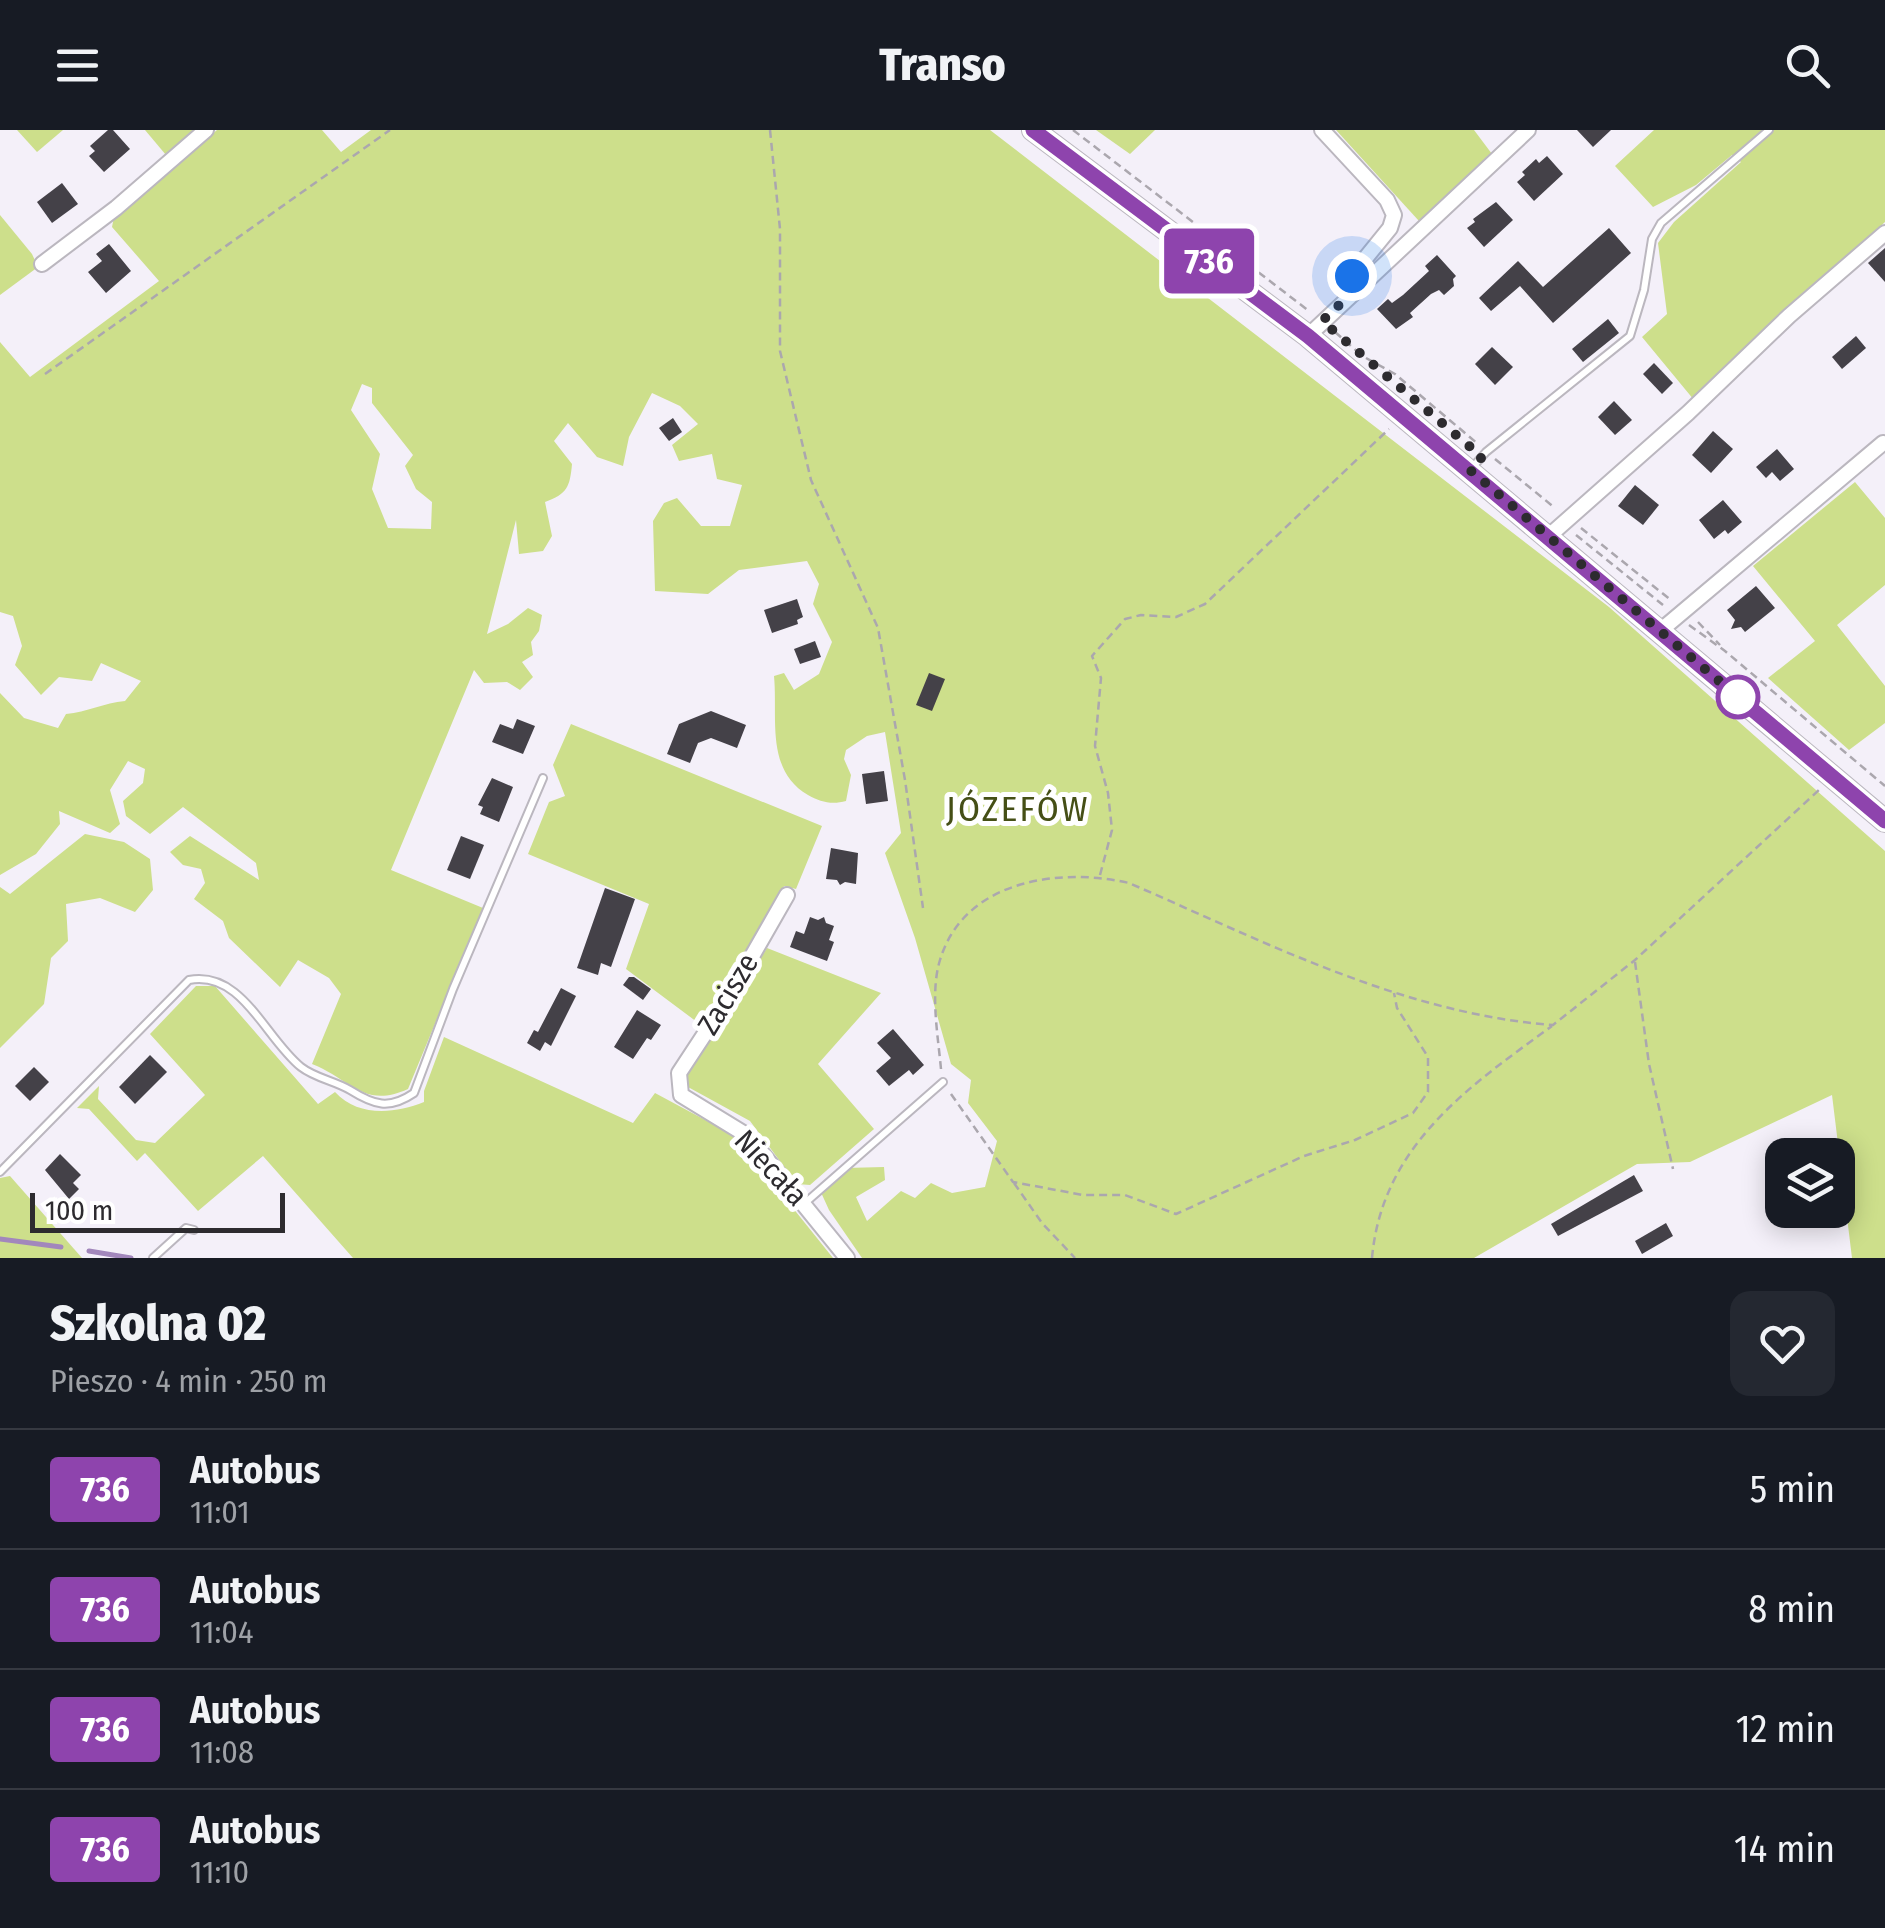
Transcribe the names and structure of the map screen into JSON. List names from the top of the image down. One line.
{"streets":{"street":["Zacisze","Niecała"]},"crossings":[["Zacisze","Niecała"]],"districts":["JÓZEFÓW"],"lines":["bus line 736"],"scale_bar":"100 m","page":{"header":"Transo","on_map":"736","scale":"100 m","heading":["Szkolna 02","Pieszo · 4 min · 250 m"],"list":[{"mark":"736","name":"Autobus","note":"11:01","value":"5 min"},{"mark":"736","name":"Autobus","note":"11:04","value":"8 min"},{"mark":"736","name":"Autobus","note":"11:08","value":"12 min"},{"mark":"736","name":"Autobus","note":"11:10","value":"14 min"}]}}
